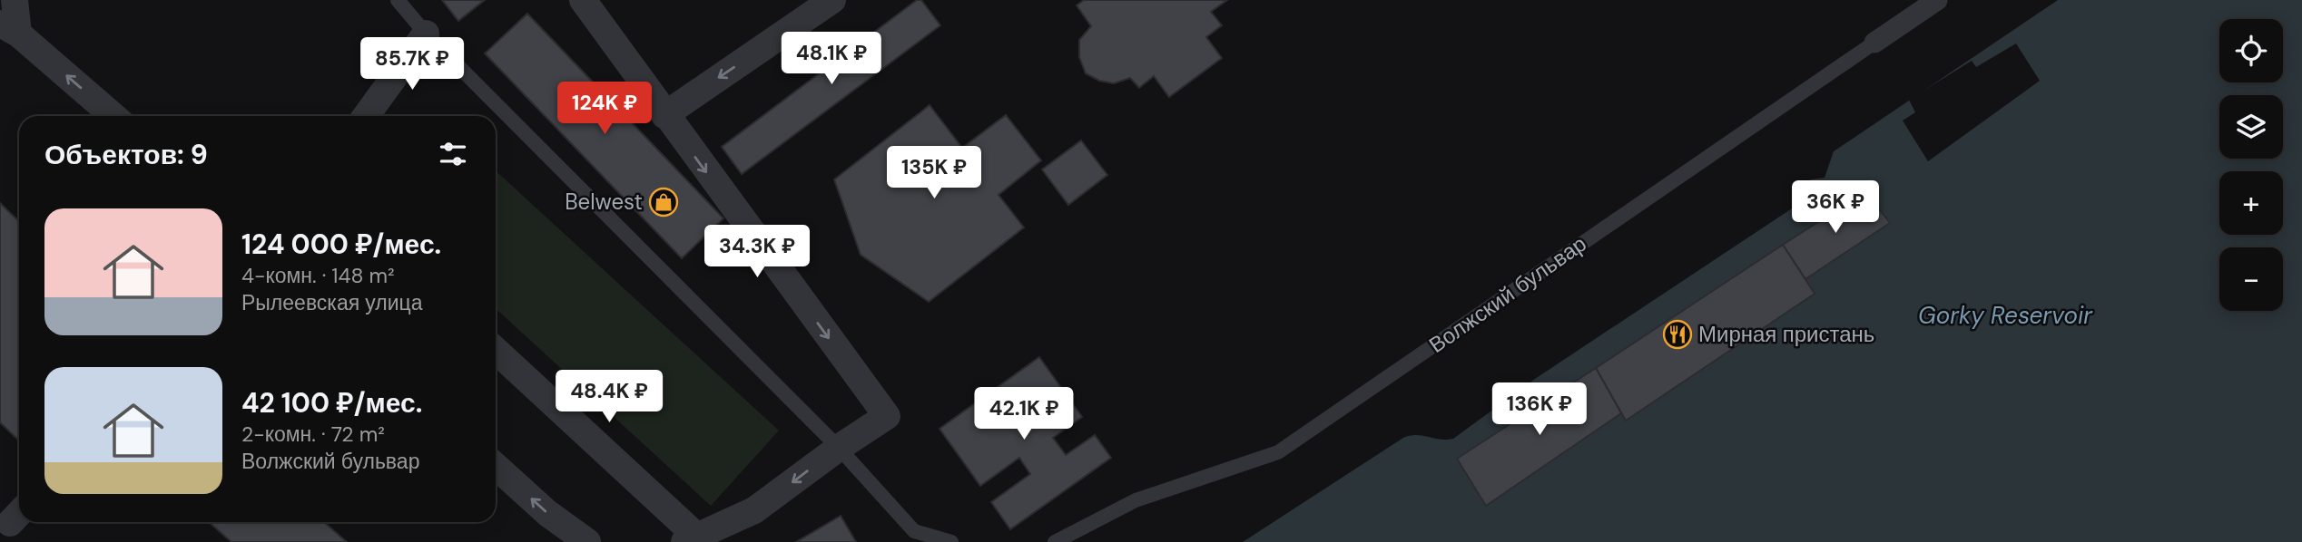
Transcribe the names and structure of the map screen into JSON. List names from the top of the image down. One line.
{"streets":{"street":["Волжский бульвар"]},"water":["Gorky Reservoir"],"places":{"shop":["Belwest"],"restaurant":["Мирная пристань"]},"page":{"map_buttons":["+","−"],"price":["48.1K ₽","85.7K ₽","124K ₽","135K ₽","36K ₽","34.3K ₽","48.4K ₽","136K ₽","42.1K ₽"],"heading":"Объектов: 9","list":[{"name":"124 000 ₽/мес.","note":"4-комн. · 148 m² · Рылеевская улица"},{"name":"42 100 ₽/мес.","note":"2-комн. · 72 m² · Волжский бульвар"}]}}
